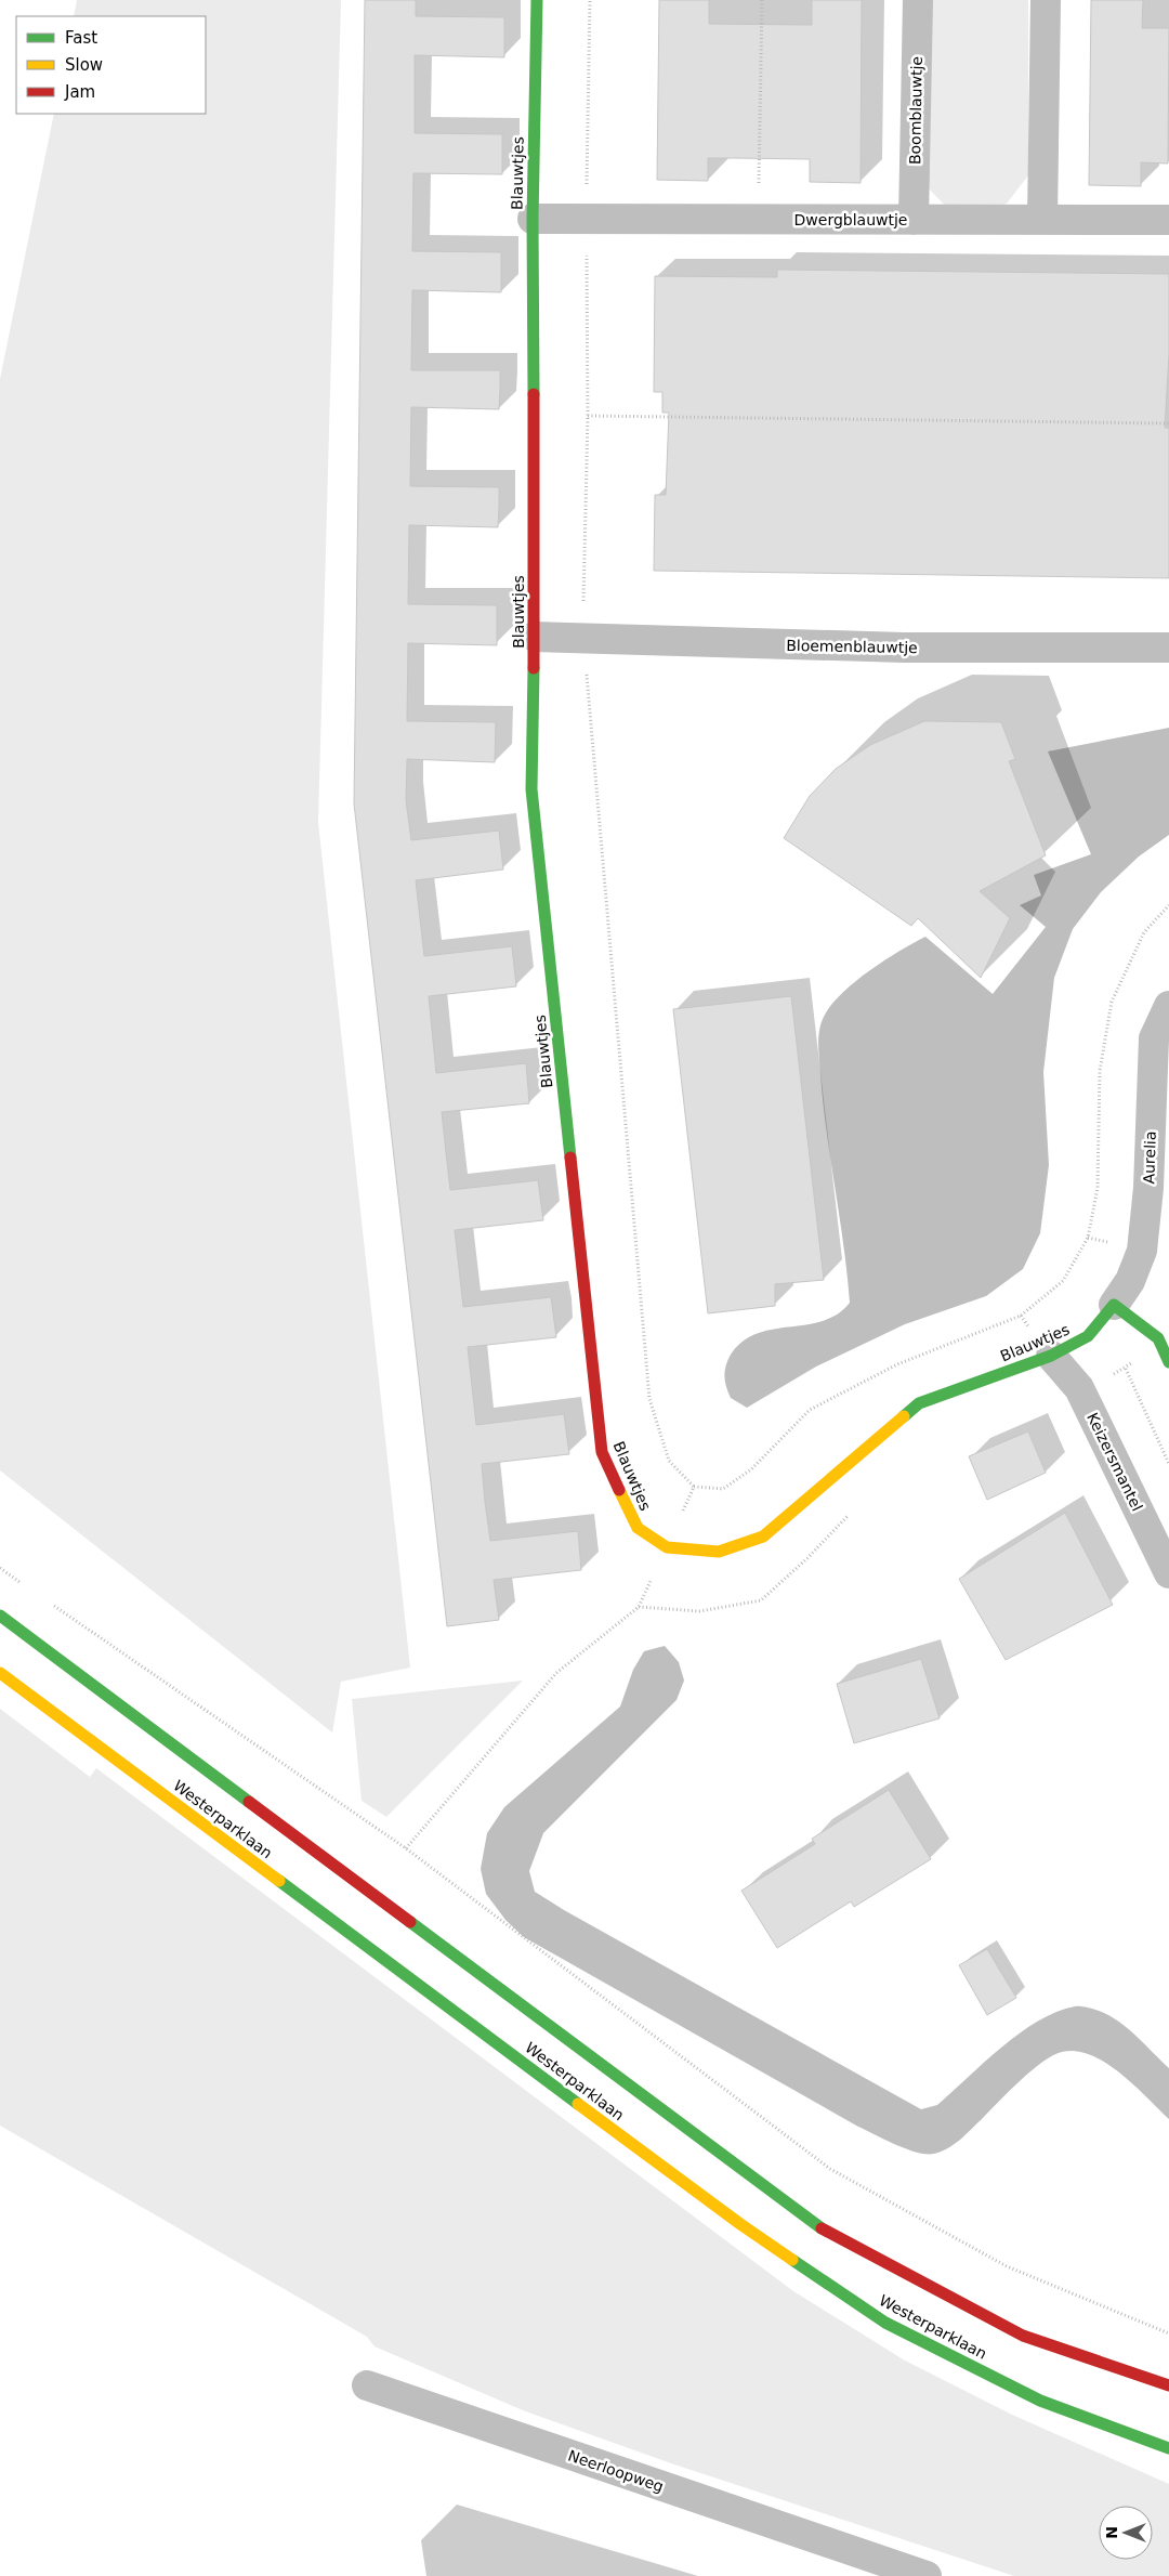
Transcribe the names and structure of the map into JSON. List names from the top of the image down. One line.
{"streets":{"main road":["Blauwtjes","Westerparklaan"],"street":["Boomblauwtje","Dwergblauwtje","Bloemenblauwtje","Aurelia","Keizersmantel","Neerloopweg"]},"crossings":[["Boomblauwtje","Dwergblauwtje"],["Blauwtjes","Dwergblauwtje"],["Blauwtjes","Bloemenblauwtje"],["Blauwtjes","Aurelia"],["Blauwtjes","Keizersmantel"]],"legend":["Fast","Slow","Jam"],"north":"left"}
